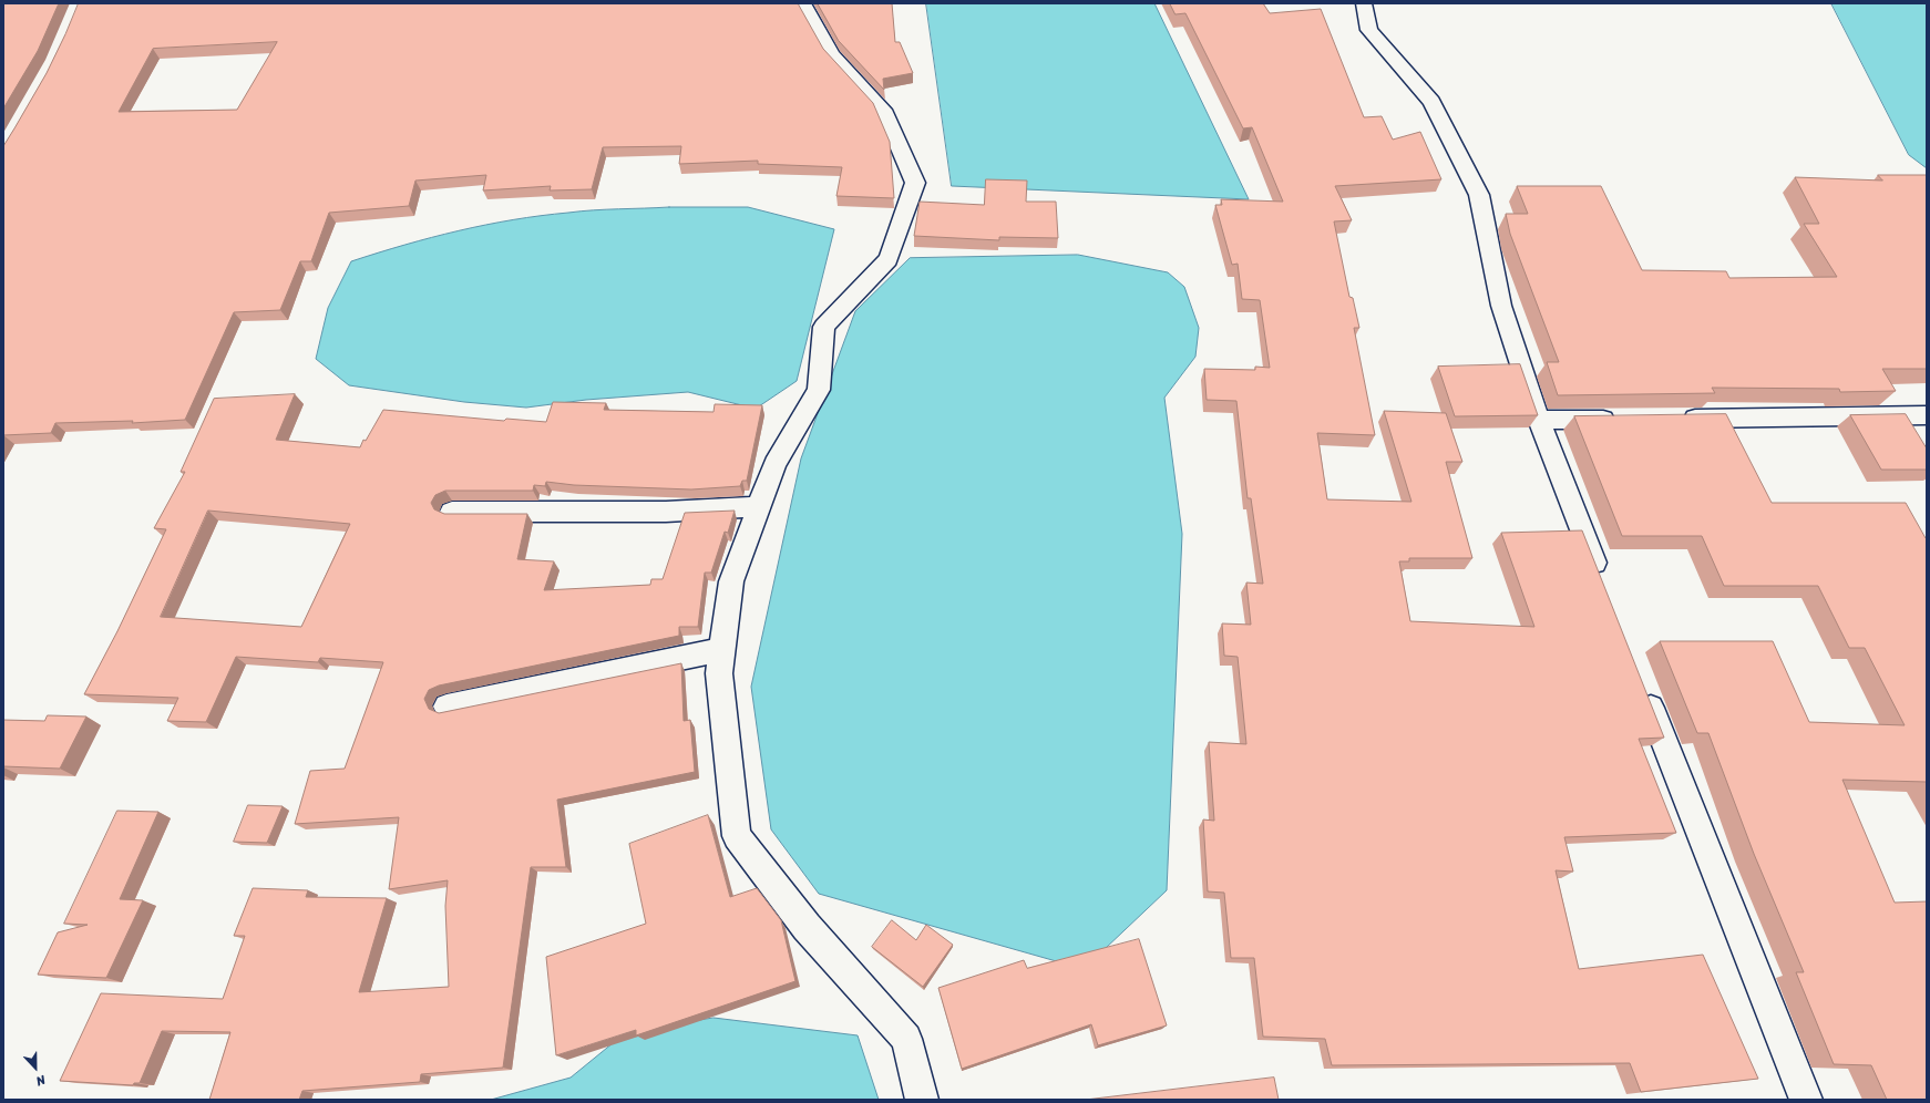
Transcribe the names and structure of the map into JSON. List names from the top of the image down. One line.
{"north":"bottom"}
